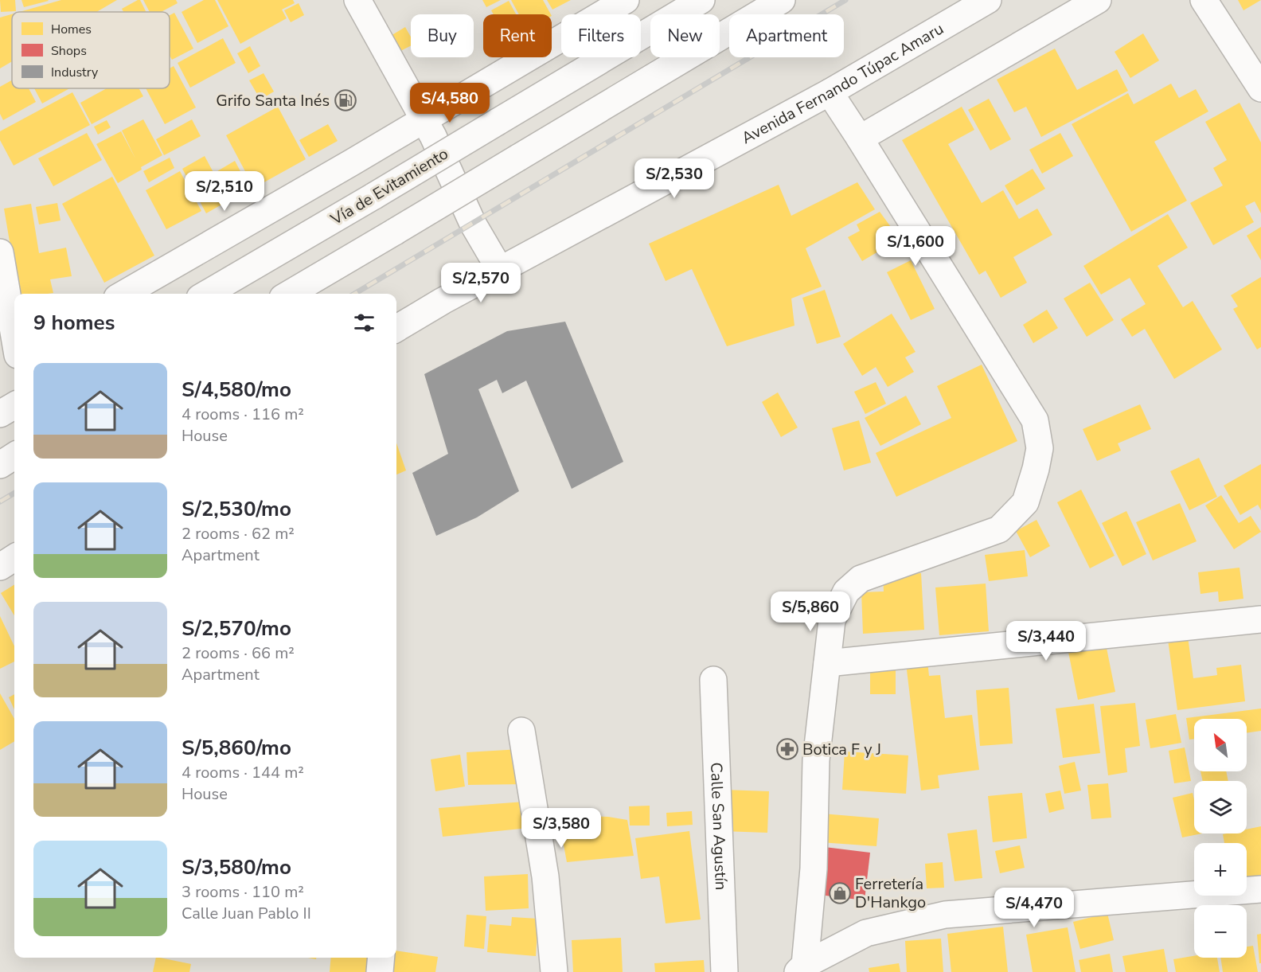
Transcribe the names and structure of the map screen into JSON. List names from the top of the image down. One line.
{"streets":{"main road":["Avenida Fernando Túpac Amaru","Vía de Evitamiento","Calle San Agustín"]},"places":{"fuel station":["Grifo Santa Inés"],"pharmacy":["Botica F y J"],"shop":["Ferretería D'Hankgo"]},"legend":["Homes","Shops","Industry"],"north":"top left","page":{"chip":["Buy","Rent","Filters","New","Apartment"],"price":["S/4,580","S/2,530","S/2,510","S/1,600","S/2,570","S/5,860","S/3,440","S/3,580","S/4,470"],"heading":"9 homes","list":[{"name":"S/4,580/mo","note":"4 rooms · 116 m² · House"},{"name":"S/2,530/mo","note":"2 rooms · 62 m² · Apartment"},{"name":"S/2,570/mo","note":"2 rooms · 66 m² · Apartment"},{"name":"S/5,860/mo","note":"4 rooms · 144 m² · House"},{"name":"S/3,580/mo","note":"3 rooms · 110 m² · Calle Juan Pablo II"}],"map_buttons":["+","−"]}}
